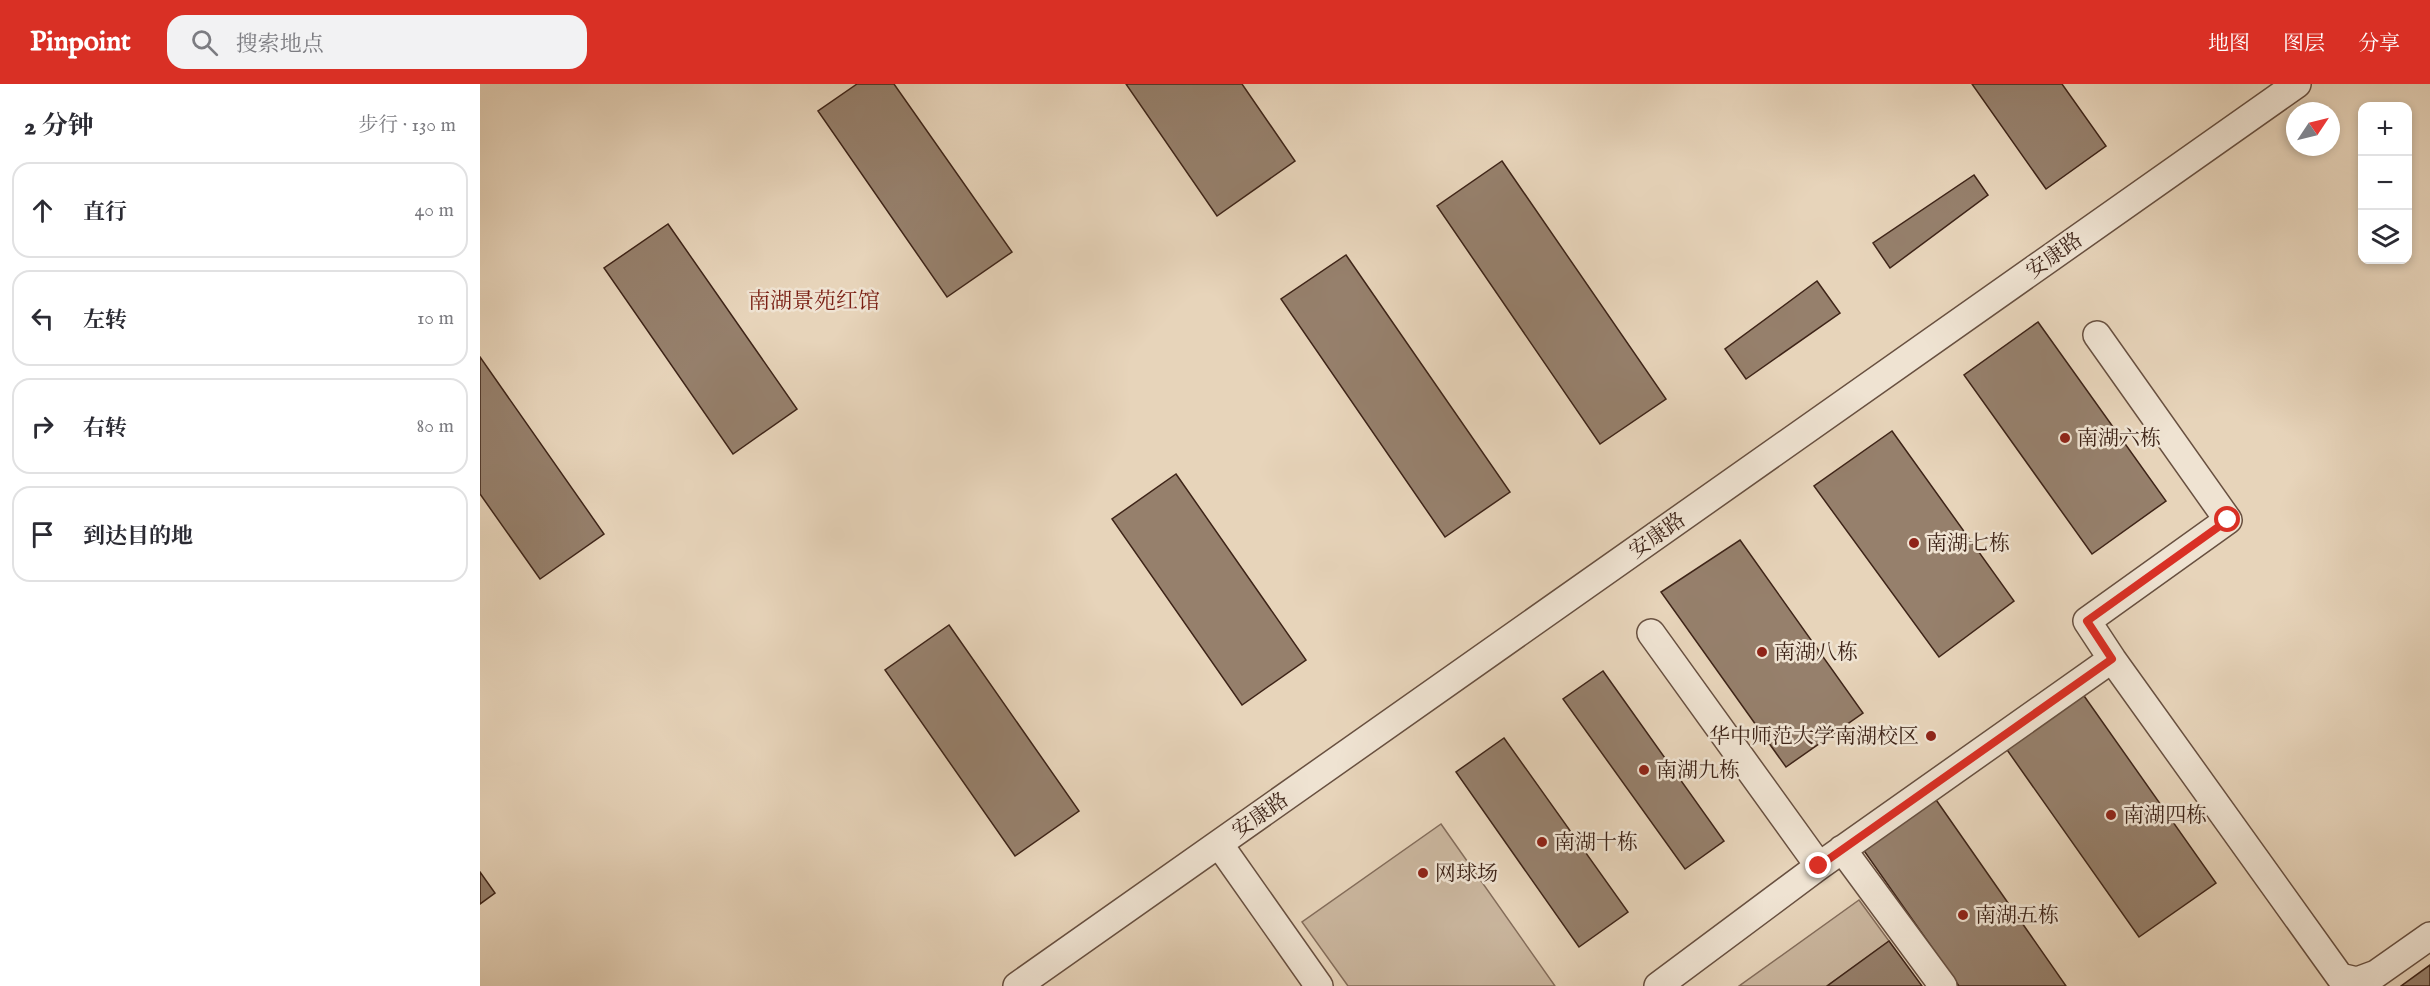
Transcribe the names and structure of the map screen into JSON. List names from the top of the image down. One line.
{"streets":{"street":["安康路"]},"districts":["南湖景苑红馆"],"places":["南湖六栋","南湖七栋","南湖八栋","华中师范大学南湖校区","南湖九栋","南湖四栋","南湖十栋","网球场","南湖五栋"],"north":"top right","page":{"header":"Pinpoint","search":"搜索地点","nav":["地图","图层","分享"],"heading":["2 分钟","步行 · 130 m"],"map_buttons":["+","−"],"list":[["直行","40 m"],["左转","10 m"],["右转","80 m"],"到达目的地"]}}
